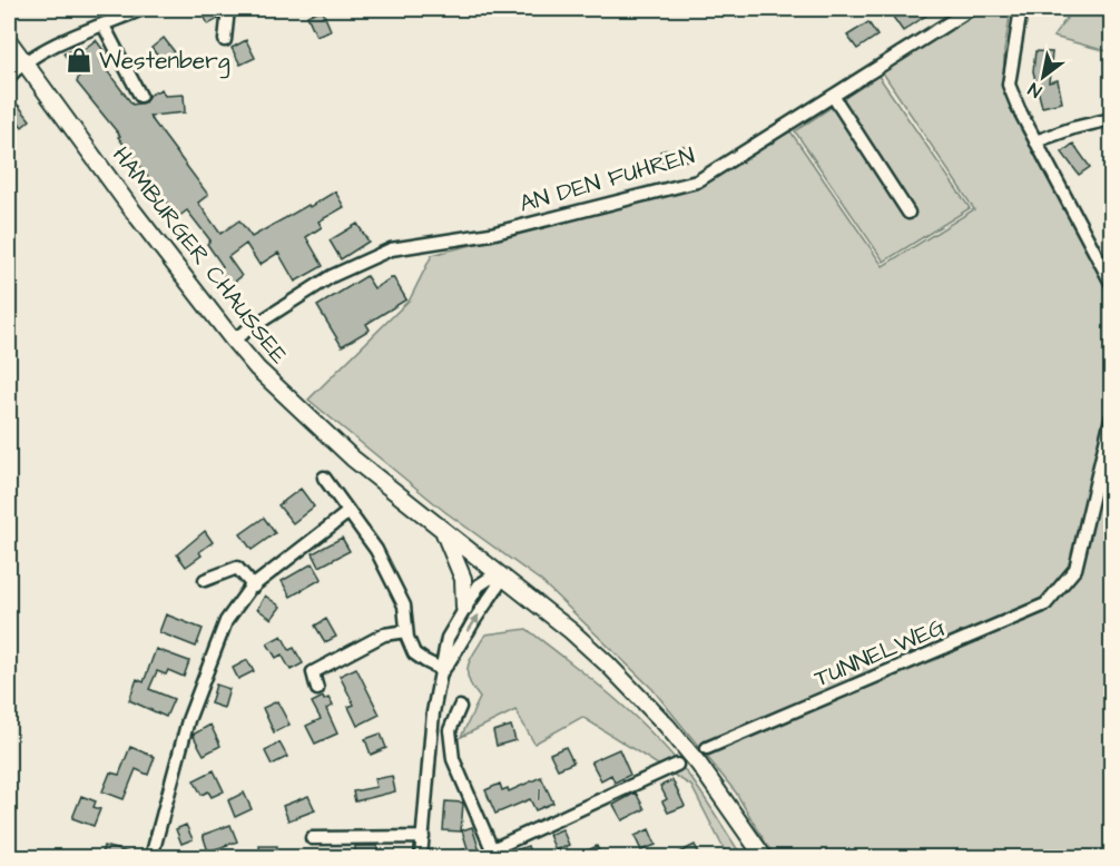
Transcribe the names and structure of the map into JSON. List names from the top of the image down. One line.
{"streets":{"main road":["HAMBURGER CHAUSSEE"],"street":["AN DEN FUHREN","TUNNELWEG"]},"crossings":[["AN DEN FUHREN","HAMBURGER CHAUSSEE"]],"places":{"shop":["Westenberg"]},"house_numbers":["1"],"north":"bottom left"}
